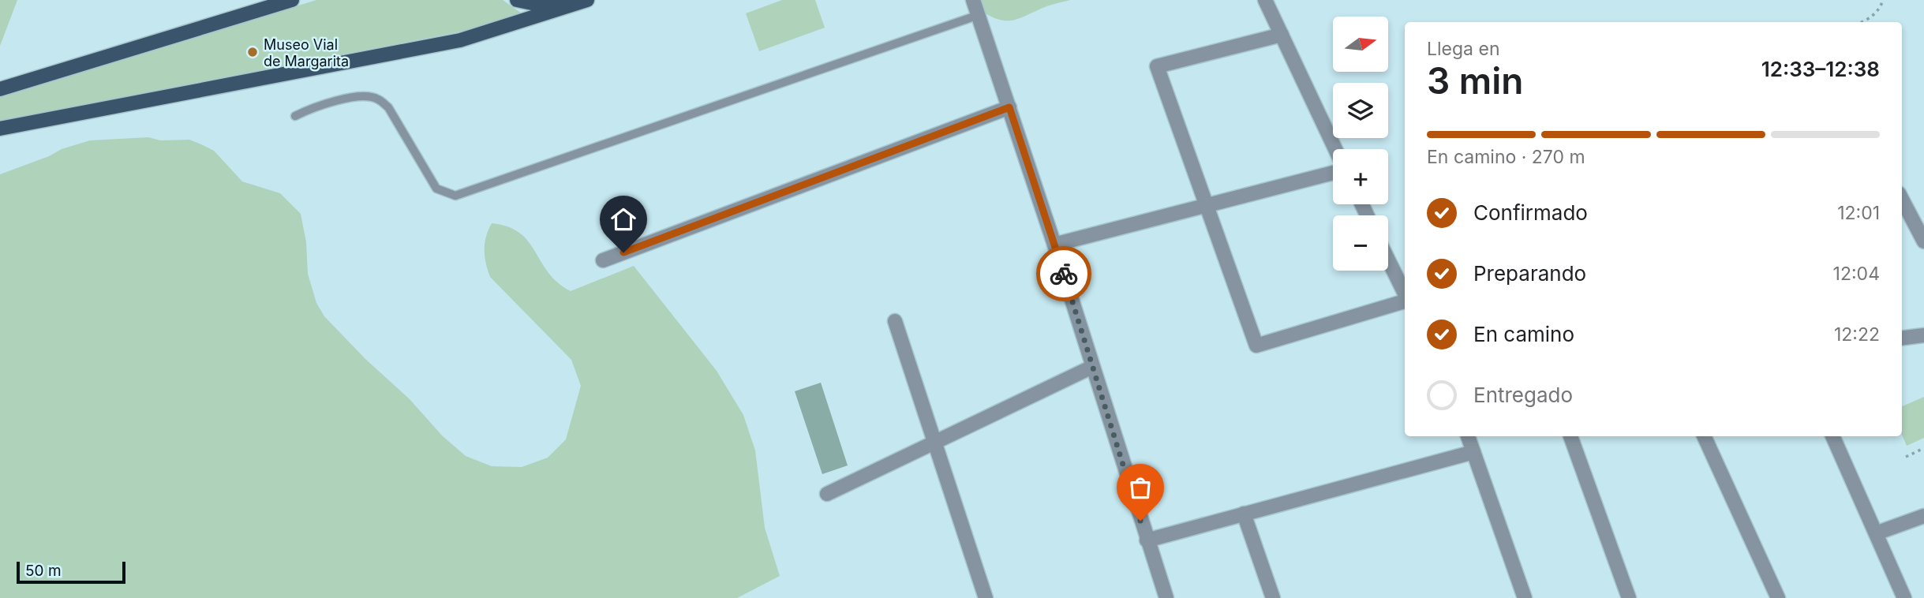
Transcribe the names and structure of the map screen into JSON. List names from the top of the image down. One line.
{"places":["Museo Vial de Margarita"],"scale_bar":"50 m","north":"right","page":{"map_buttons":["+","−"],"heading":["3 min","Llega en","12:33–12:38"],"bar":"En camino · 270 m","list":[["Confirmado","12:01"],["Preparando","12:04"],["En camino","12:22"],"Entregado"],"scale":"50 m"}}
